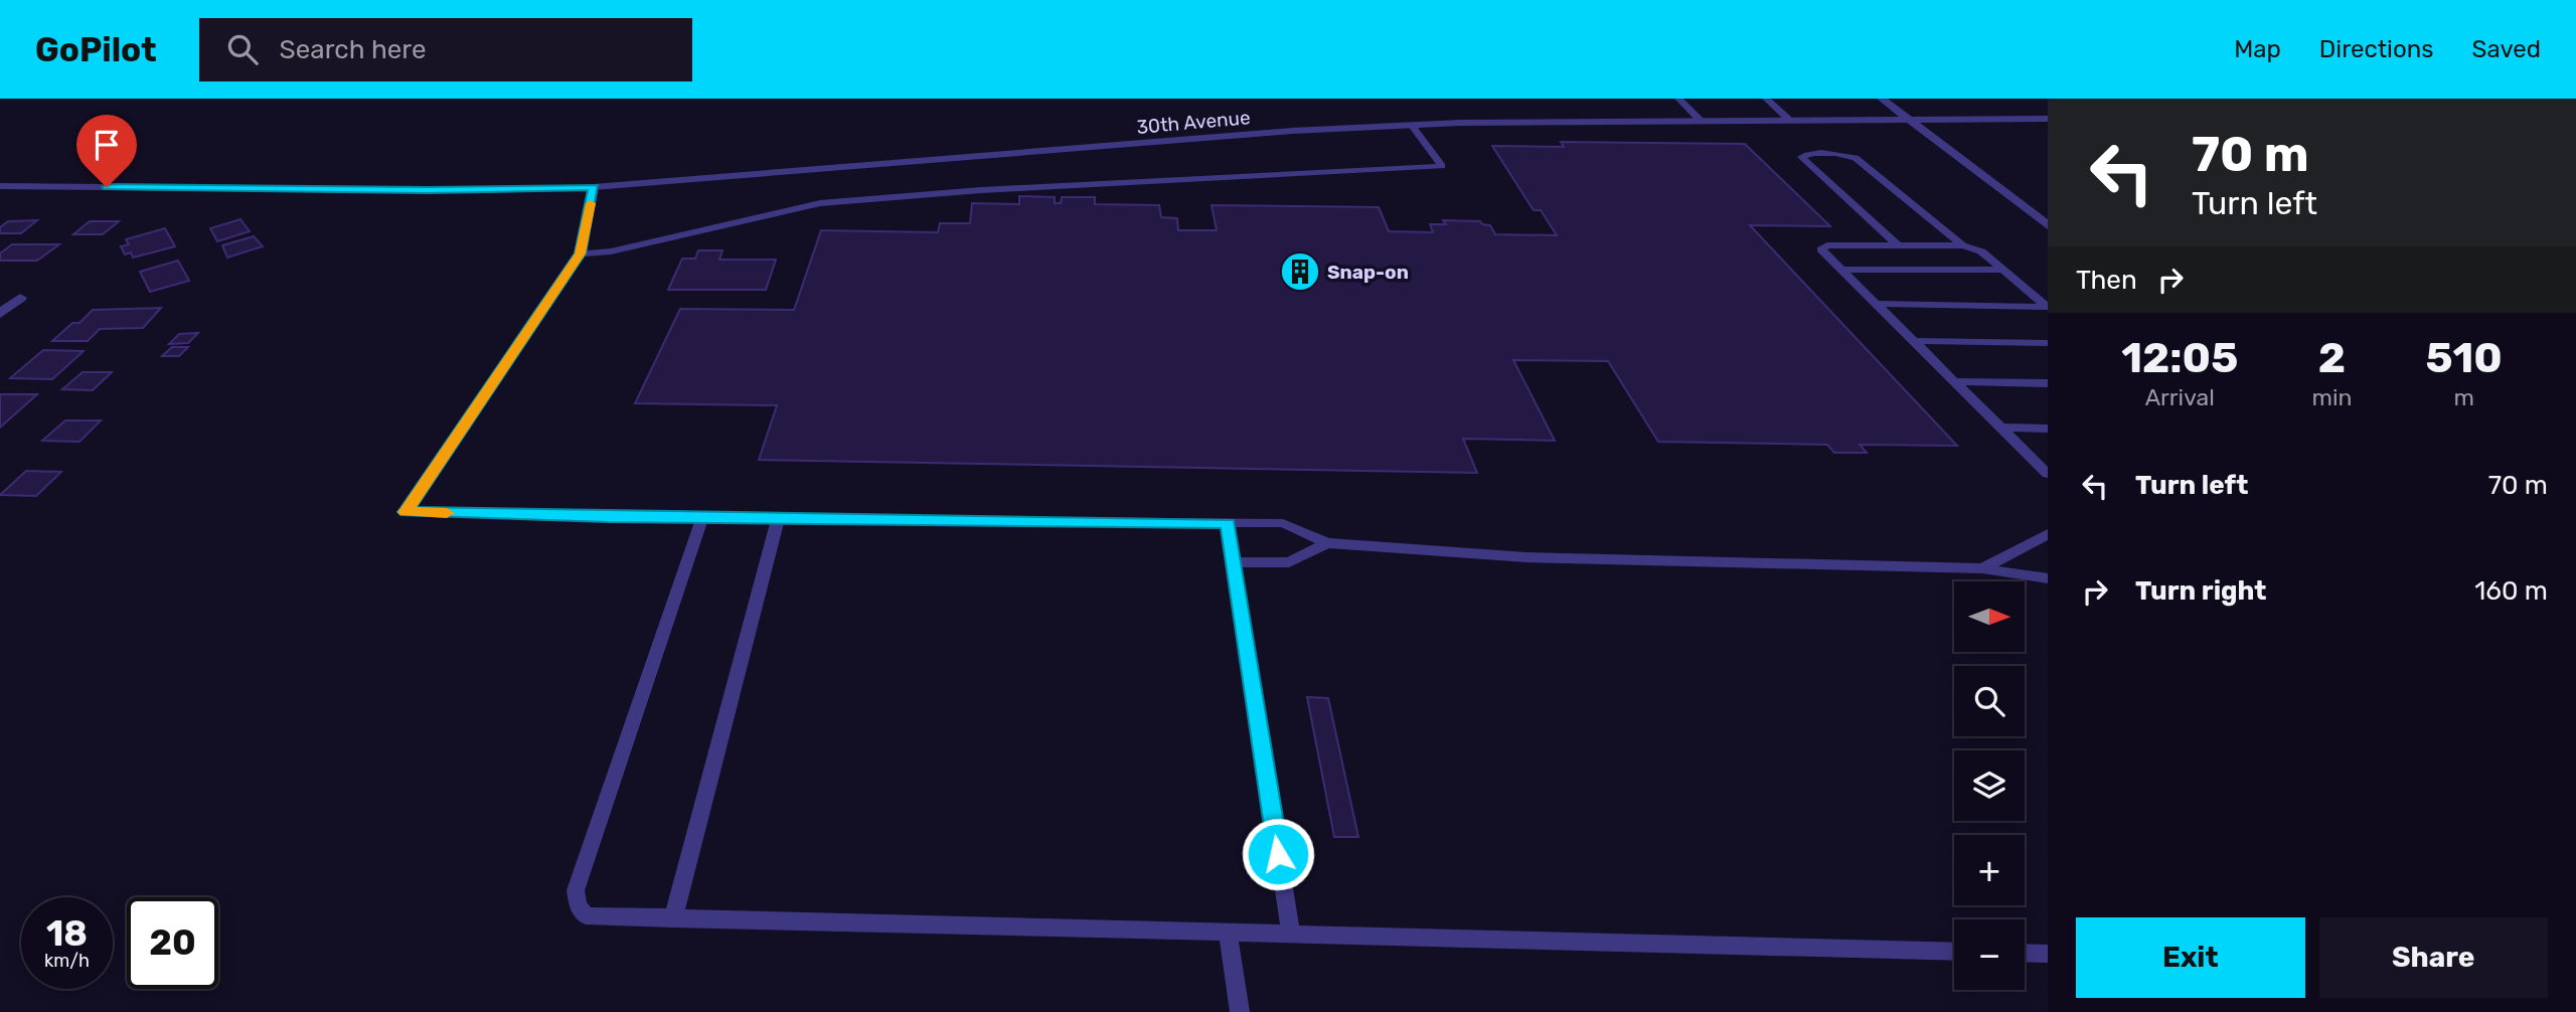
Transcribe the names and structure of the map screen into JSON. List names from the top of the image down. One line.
{"streets":{"street":["30th Avenue"]},"places":{"building":["Snap-on"]},"north":"right","page":{"header":"GoPilot","search":"Search here","nav":["Map","Directions","Saved"],"turn":["70 m","Turn left"],"then":"Then","eta":["12:05","Arrival","2","min","510","m"],"list":[{"name":"Turn left","value":"70 m"},{"name":"Turn right","value":"160 m"}],"map_buttons":["+","−"],"speed":"18 km/h","limit":"20","buttons":["Exit","Share"]}}
